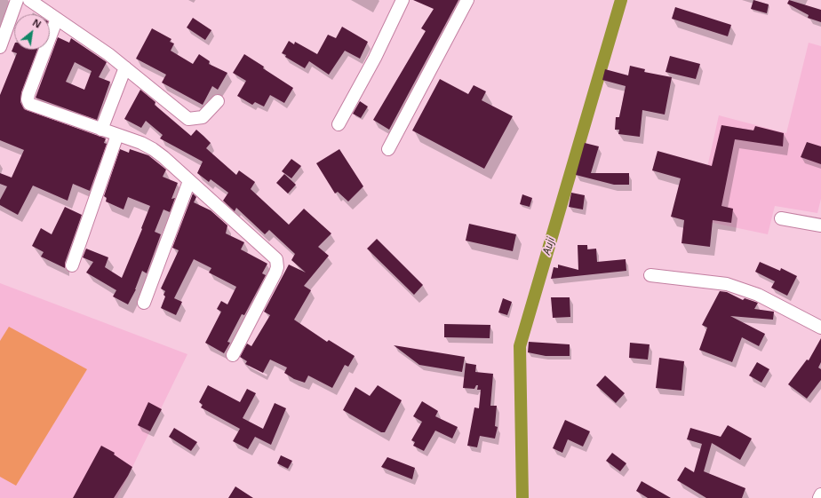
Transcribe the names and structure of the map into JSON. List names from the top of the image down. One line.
{"water":["Auji"],"north":"top right"}
